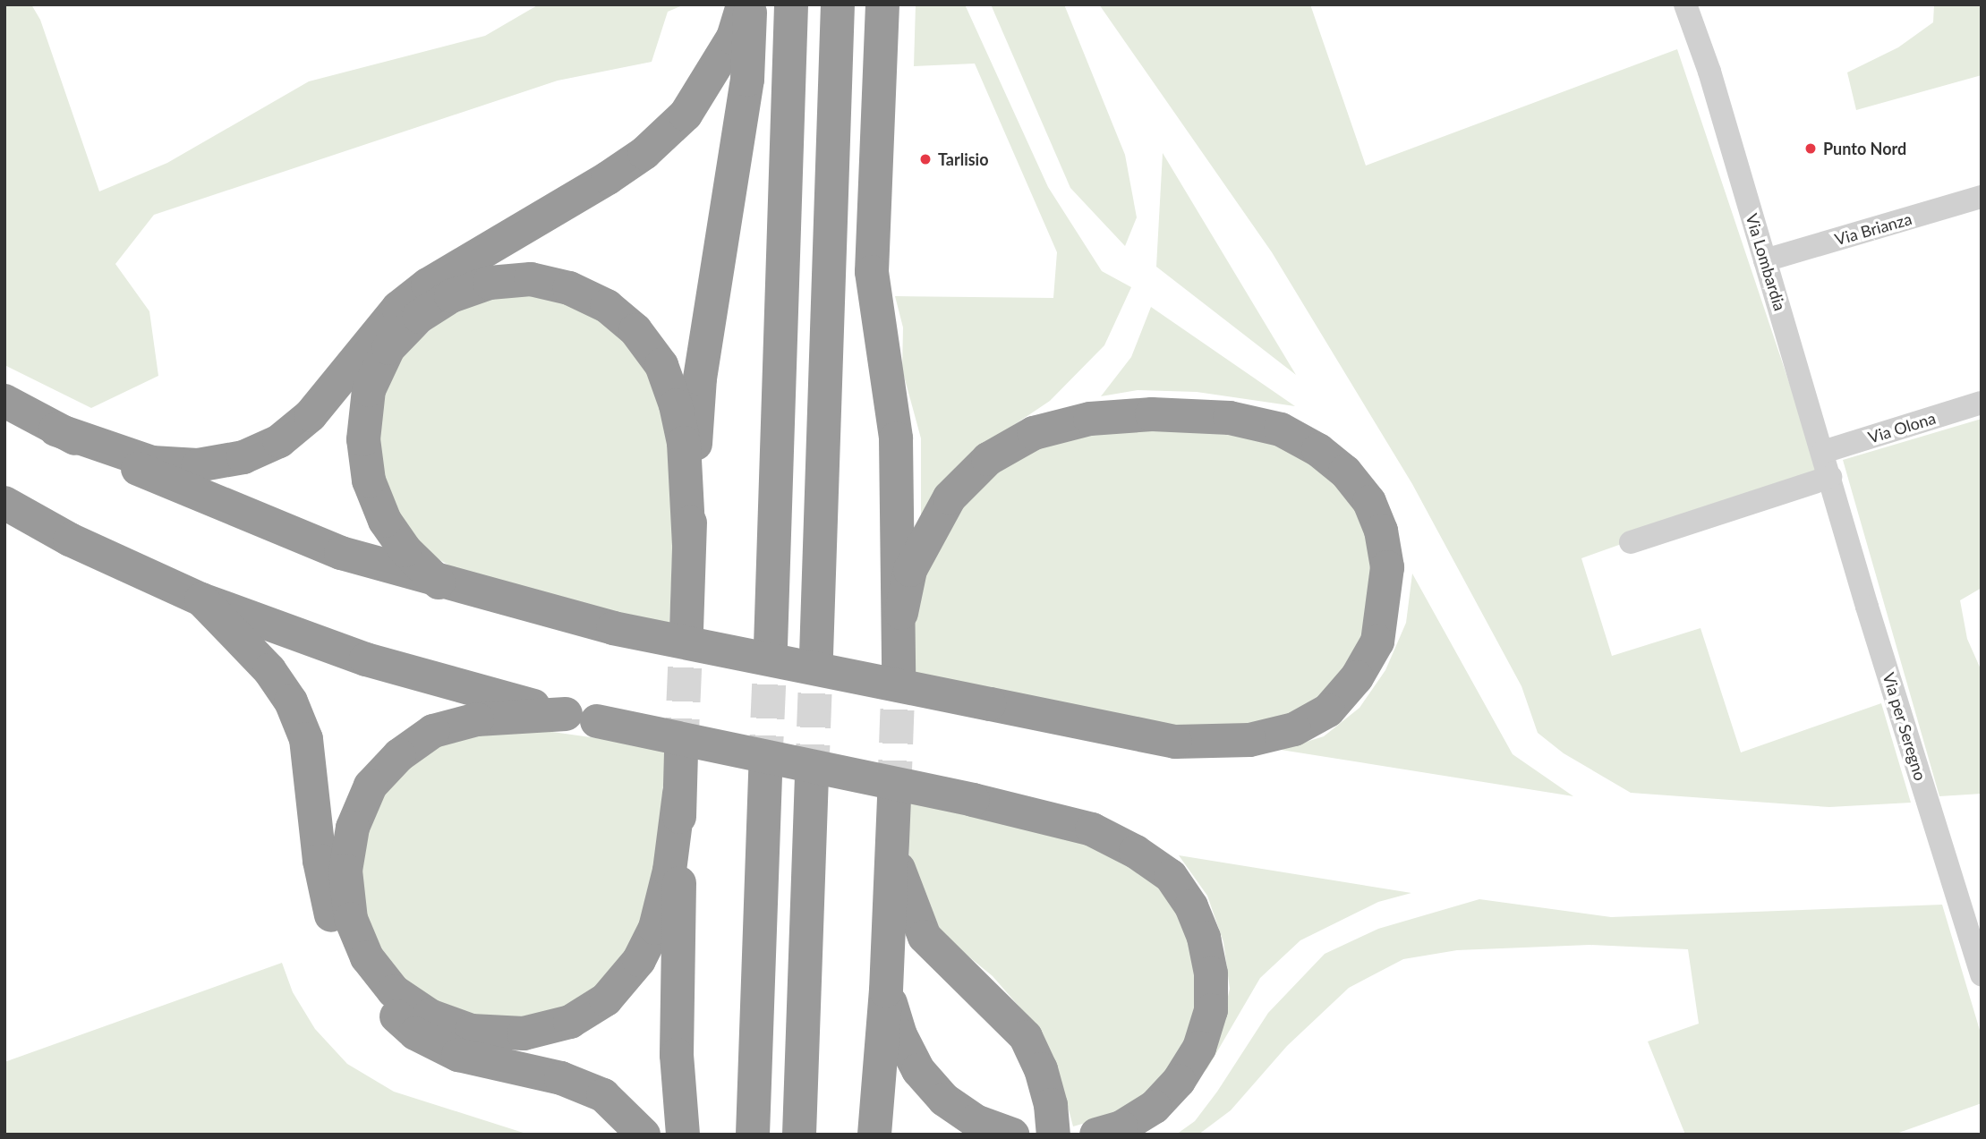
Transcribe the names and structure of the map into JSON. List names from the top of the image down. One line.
{"streets":{"street":["Via Brianza","Via Lombardia","Via Olona","Via per Seregno"]},"crossings":[["Via Brianza","Via Lombardia"],["Via Lombardia","Via Olona"],["Via Lombardia","Via per Seregno"],["Via Olona","Via per Seregno"]],"places":["Punto Nord","Tarlisio"]}
